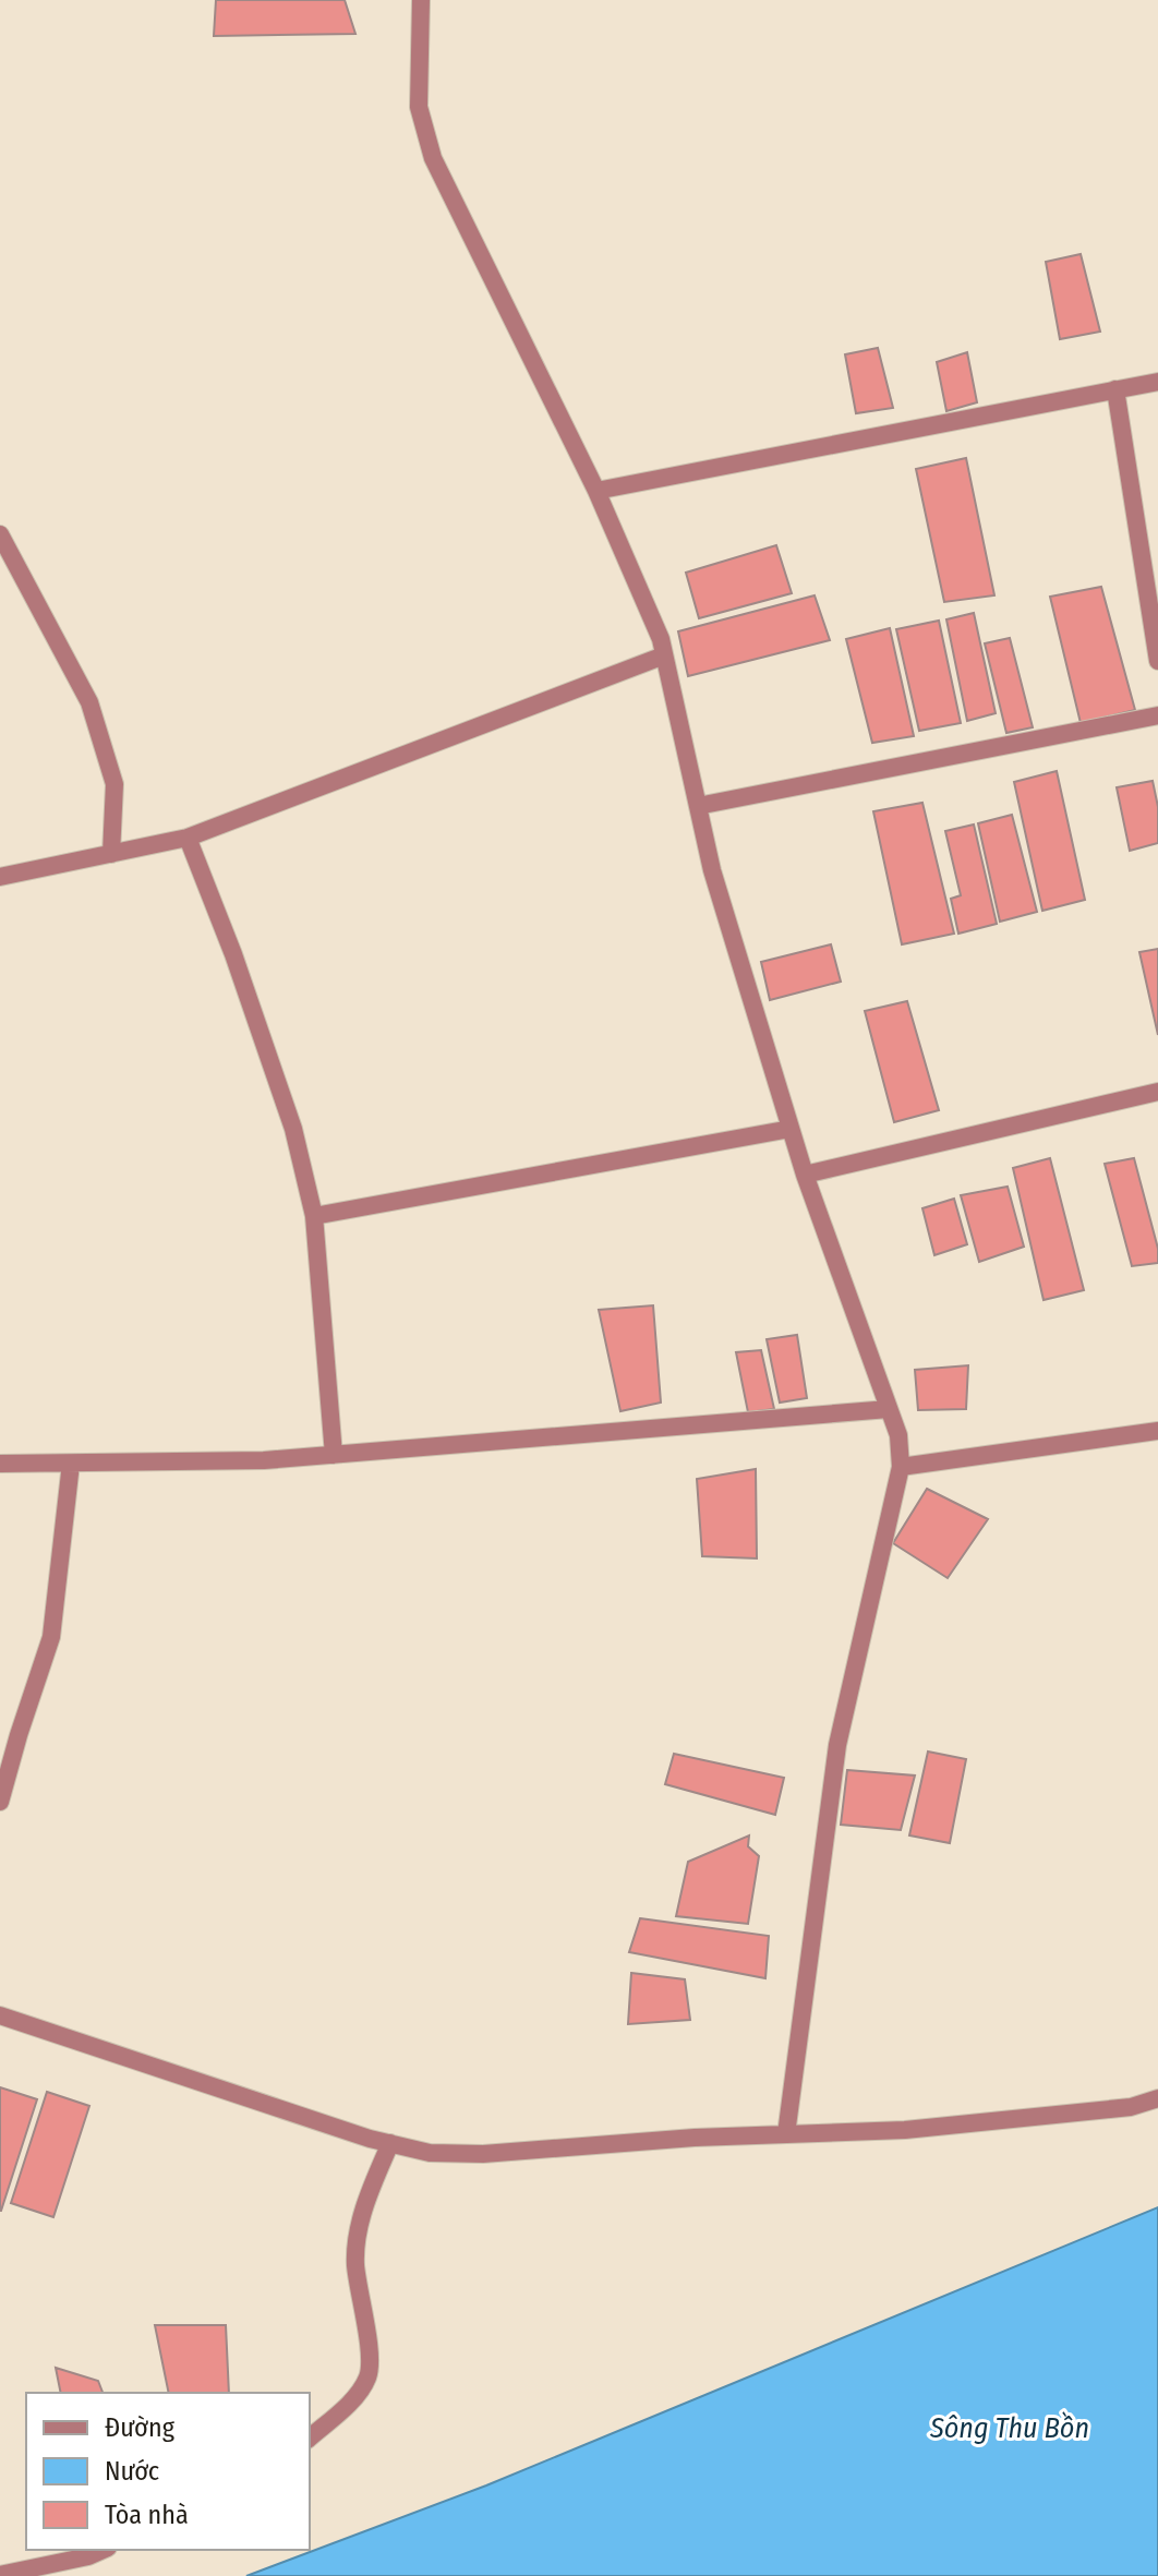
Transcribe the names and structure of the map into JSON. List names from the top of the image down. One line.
{"water":["Sông Thu Bồn"],"legend":["Đường","Nước","Tòa nhà"]}
